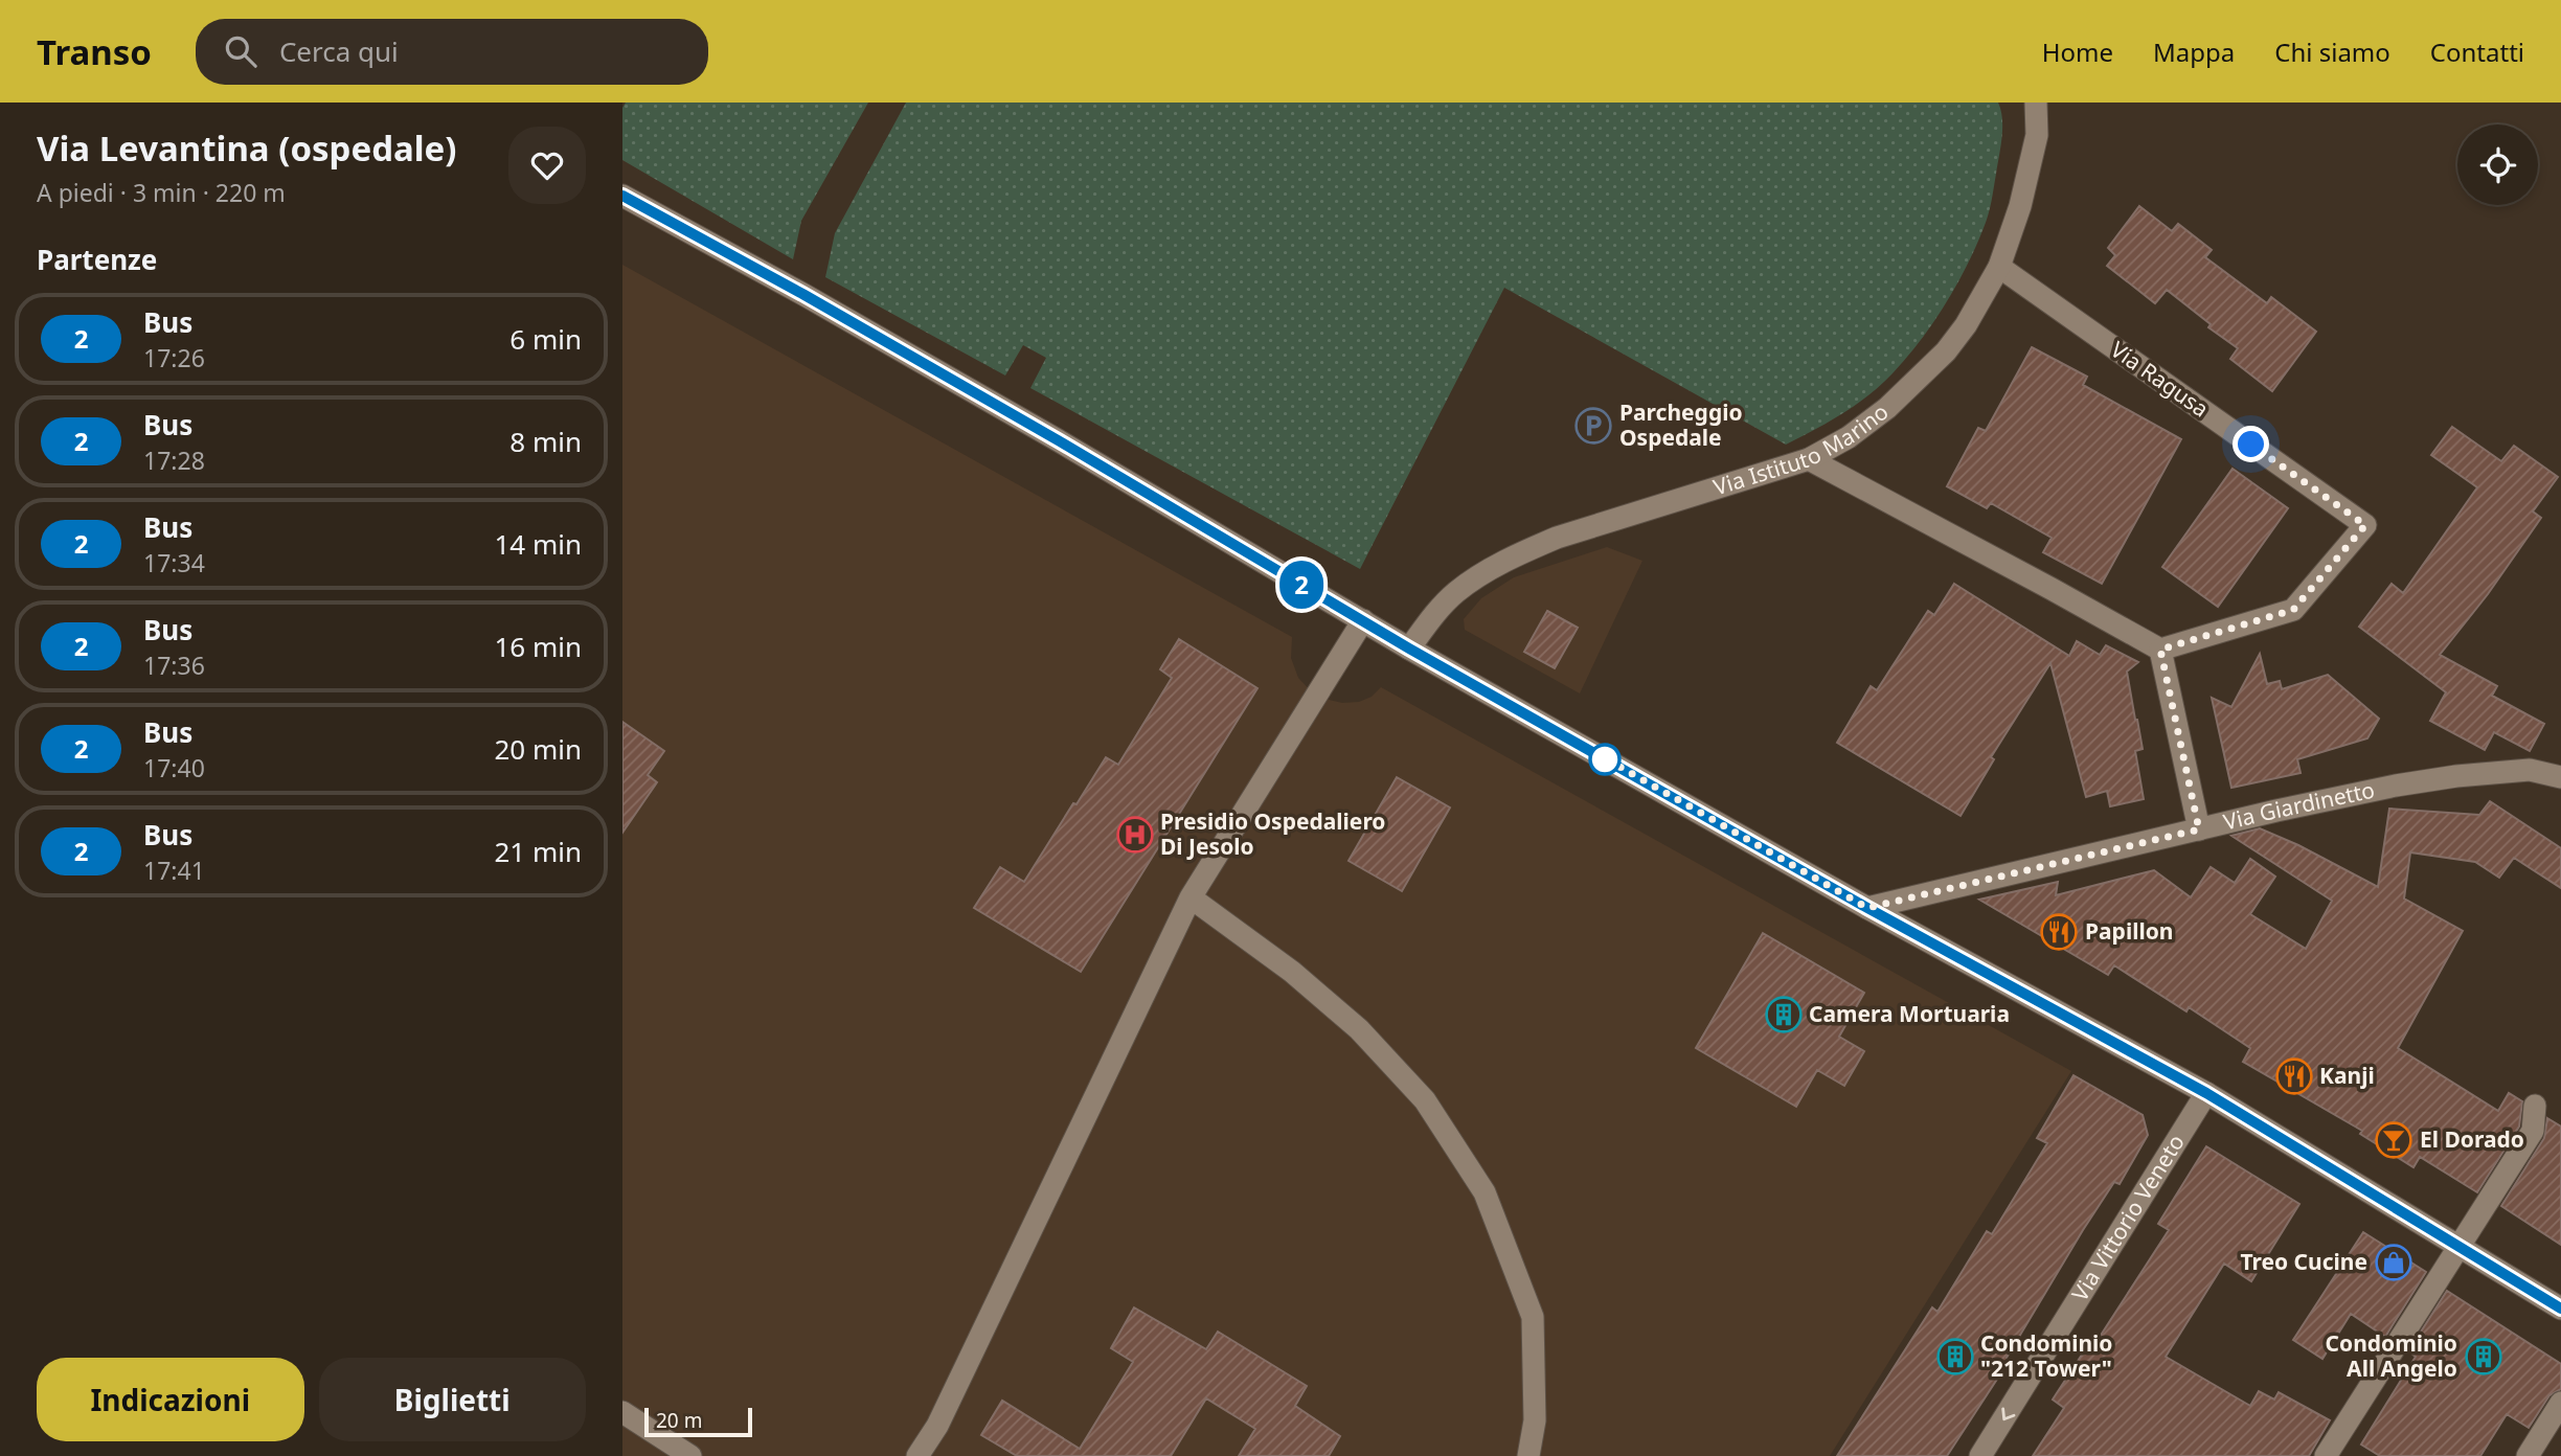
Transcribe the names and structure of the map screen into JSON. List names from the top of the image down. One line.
{"streets":{"street":["Via Ragusa","Via Istituto Marino","Via Giardinetto","Via Vittorio Veneto"]},"crossings":[["Via Ragusa","Via Istituto Marino"]],"one_way":["Via Vittorio Veneto"],"places":{"parking":["Parcheggio Ospedale"],"hospital":["Presidio Ospedaliero Di Jesolo"],"restaurant":["Papillon","Kanji"],"building":["Camera Mortuaria","Condominio \"212 Tower\"","Condominio All Angelo"],"bar":["El Dorado"],"shop":["Treo Cucine"]},"lines":["bus line 2"],"scale_bar":"20 m","page":{"header":"Transo","search":"Cerca qui","nav":["Home","Mappa","Chi siamo","Contatti"],"heading":[["Via Levantina (ospedale)","A piedi · 3 min · 220 m"],"Partenze"],"on_map":"2","list":[{"mark":"2","name":"Bus","note":"17:26","value":"6 min"},{"mark":"2","name":"Bus","note":"17:28","value":"8 min"},{"mark":"2","name":"Bus","note":"17:34","value":"14 min"},{"mark":"2","name":"Bus","note":"17:36","value":"16 min"},{"mark":"2","name":"Bus","note":"17:40","value":"20 min"},{"mark":"2","name":"Bus","note":"17:41","value":"21 min"}],"buttons":["Indicazioni","Biglietti"],"scale":"20 m"}}
